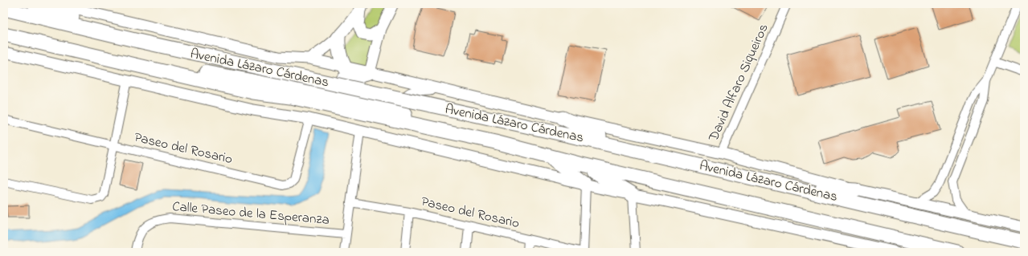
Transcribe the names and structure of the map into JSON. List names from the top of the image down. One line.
{"streets":{"highway":["Avenida Lázaro Cárdenas"],"street":["David Alfaro Siqueiros","Paseo del Rosario","Calle Paseo de la Esperanza"]},"crossings":[["Avenida Lázaro Cárdenas","David Alfaro Siqueiros"]]}
